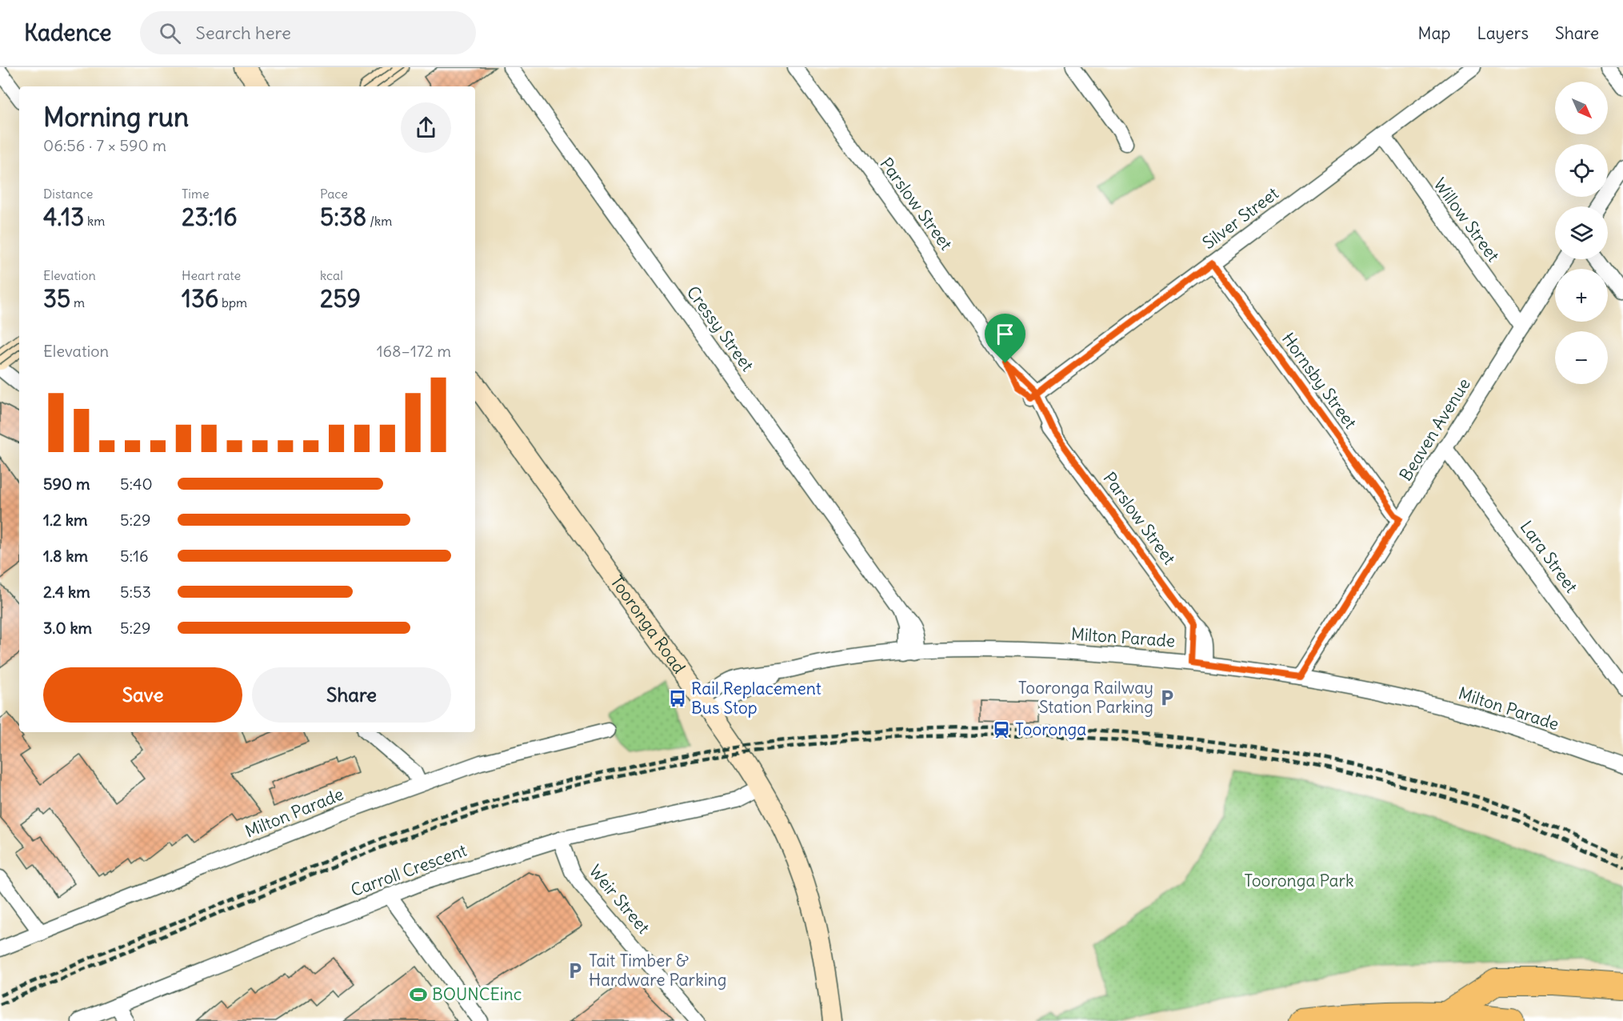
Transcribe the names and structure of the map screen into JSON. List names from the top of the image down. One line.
{"streets":{"main road":["Tooronga Road"],"street":["Parslow Street","Silver Street","Willow Street","Cressy Street","Hornsby Street","Beaven Avenue","Lara Street","Milton Parade","Carroll Crescent","Weir Street"]},"crossings":[["Parslow Street","Silver Street"],["Parslow Street","Milton Parade"],["Silver Street","Willow Street"],["Silver Street","Hornsby Street"],["Willow Street","Beaven Avenue"],["Cressy Street","Milton Parade"],["Hornsby Street","Beaven Avenue"],["Beaven Avenue","Lara Street"],["Beaven Avenue","Milton Parade"],["Tooronga Road","Milton Parade"],["Tooronga Road","Carroll Crescent"],["Carroll Crescent","Weir Street"]],"parks":["Tooronga Park"],"places":{"parking":["Tooronga Railway Station Parking","Tait Timber & Hardware Parking"],"bus stop":["Rail Replacement Bus Stop"],"station":["Tooronga"],"sports":["BOUNCEinc"]},"north":"bottom right","page":{"header":"Kadence","search":"Search here","nav":["Map","Layers","Share"],"map_buttons":["+","−"],"heading":["Morning run","06:56 · 7 × 590 m"],"stats":[["Distance","4.13 km"],["Time","23:16"],["Pace","5:38 /km"],["Elevation","35 m"],["Heart rate","136 bpm"],["kcal","259"]],"chart":["Elevation","168–172 m"],"list":[{"name":"590 m","note":"5:40"},{"name":"1.2 km","note":"5:29"},{"name":"1.8 km","note":"5:16"},{"name":"2.4 km","note":"5:53"},{"name":"3.0 km","note":"5:29"}],"buttons":["Save","Share"]}}
